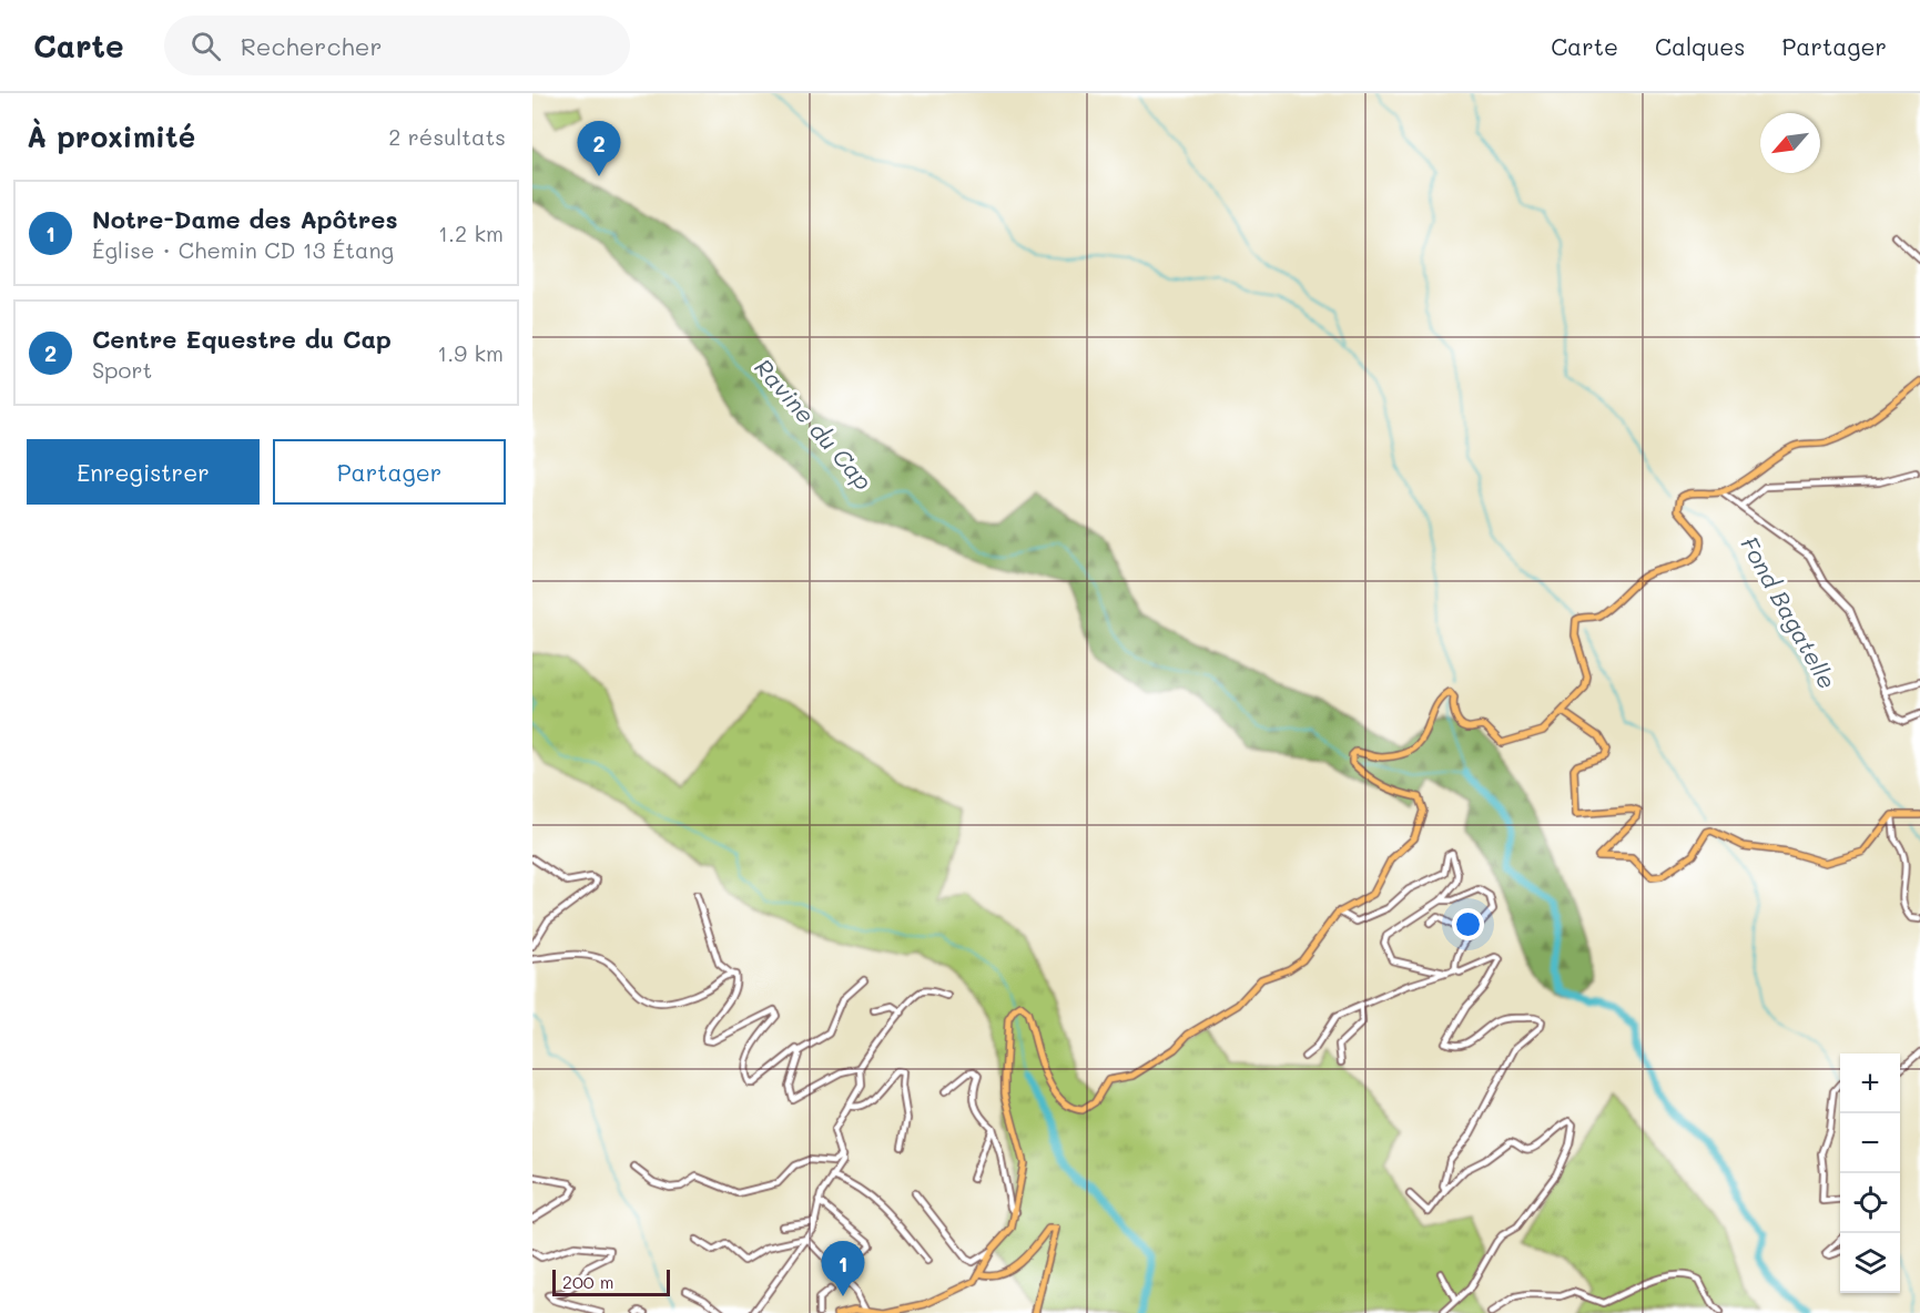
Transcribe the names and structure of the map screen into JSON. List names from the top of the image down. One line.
{"water":["Ravine du Cap","Fond Bagatelle"],"scale_bar":"200 m","north":"bottom left","page":{"header":"Carte","search":"Rechercher","nav":["Carte","Calques","Partager"],"heading":["À proximité","2 résultats"],"pins":["2","1"],"list":[{"mark":"1","name":"Notre-Dame des Apôtres","note":"Église · Chemin CD 13 Étang","value":"1.2 km"},{"mark":"2","name":"Centre Equestre du Cap","note":"Sport","value":"1.9 km"}],"buttons":["Enregistrer","Partager"],"map_buttons":["+","−"],"scale":"200 m"}}
